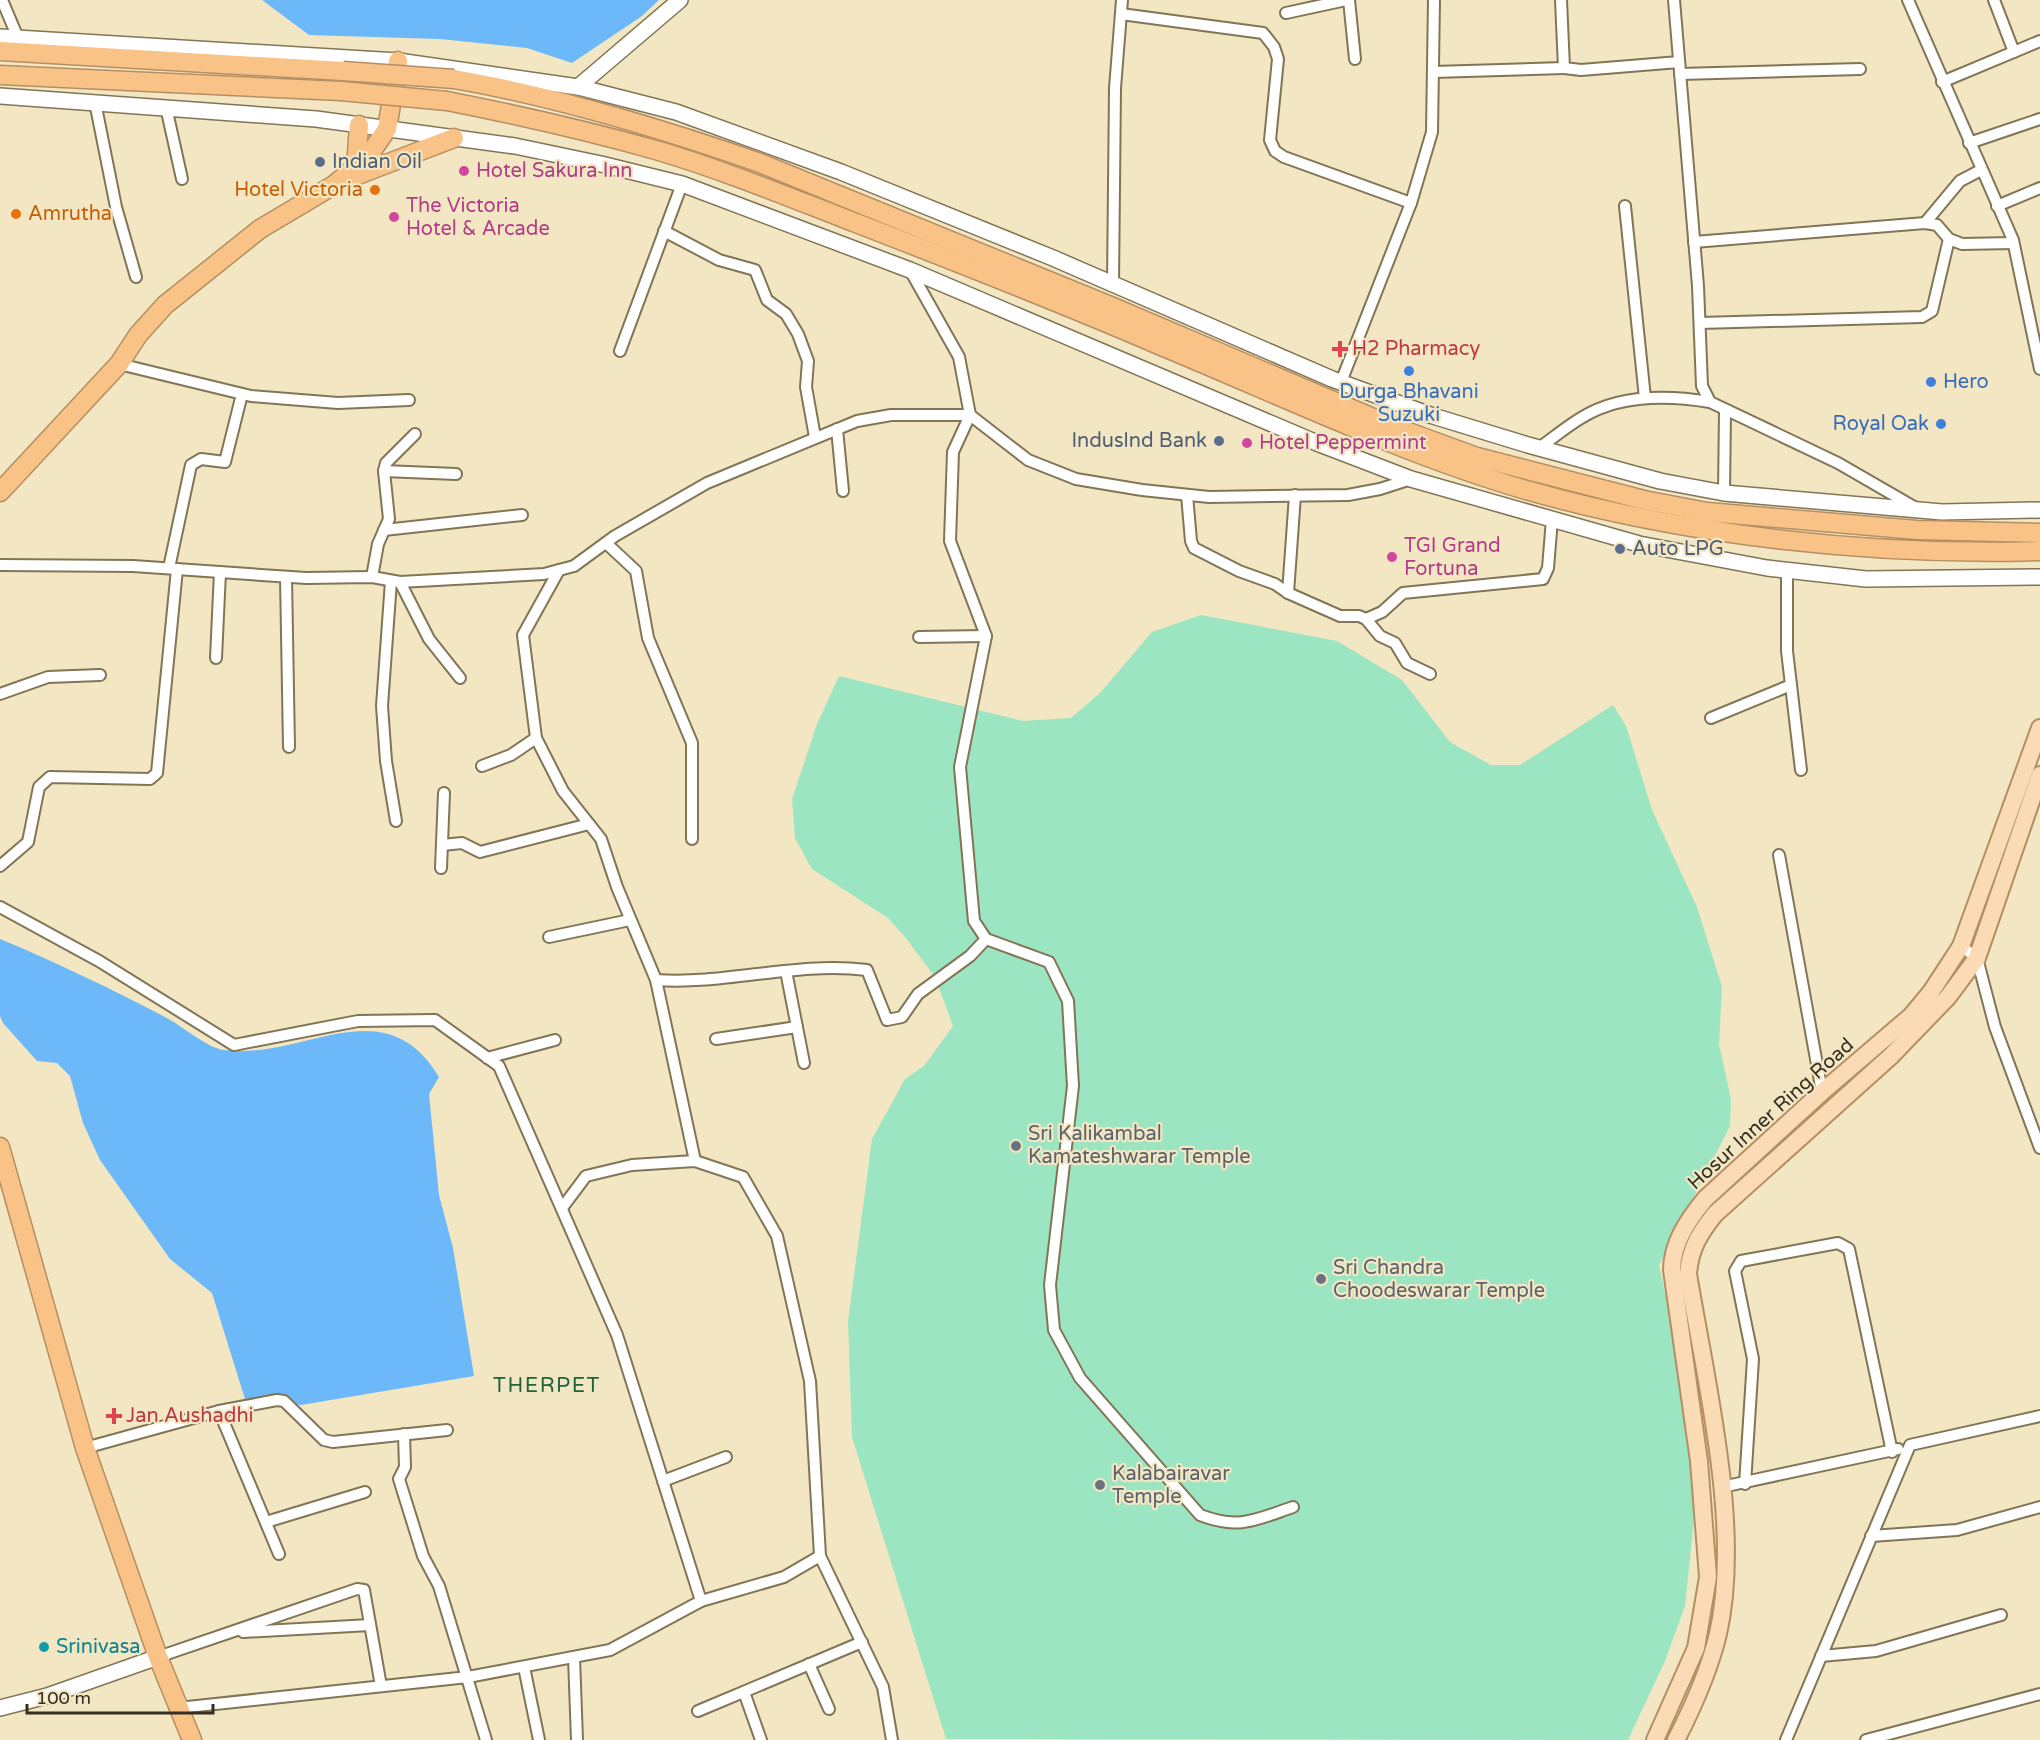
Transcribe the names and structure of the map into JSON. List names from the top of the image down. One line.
{"streets":{"main road":["Hosur Inner Ring Road"]},"districts":["THERPET"],"places":{"other":["Indian Oil","Hotel Sakura Inn","Hotel Victoria","Amrutha","The Victoria Hotel & Arcade","Durga Bhavani Suzuki","Hero","Royal Oak","IndusInd Bank","Hotel Peppermint","Auto LPG","TGI Grand Fortuna","Sri Kalikambal Kamateshwarar Temple","Sri Chandra Choodeswarar Temple","Kalabairavar Temple","Srinivasa"],"health":["H2 Pharmacy","Jan Aushadhi"]},"scale_bar":"100 m"}
